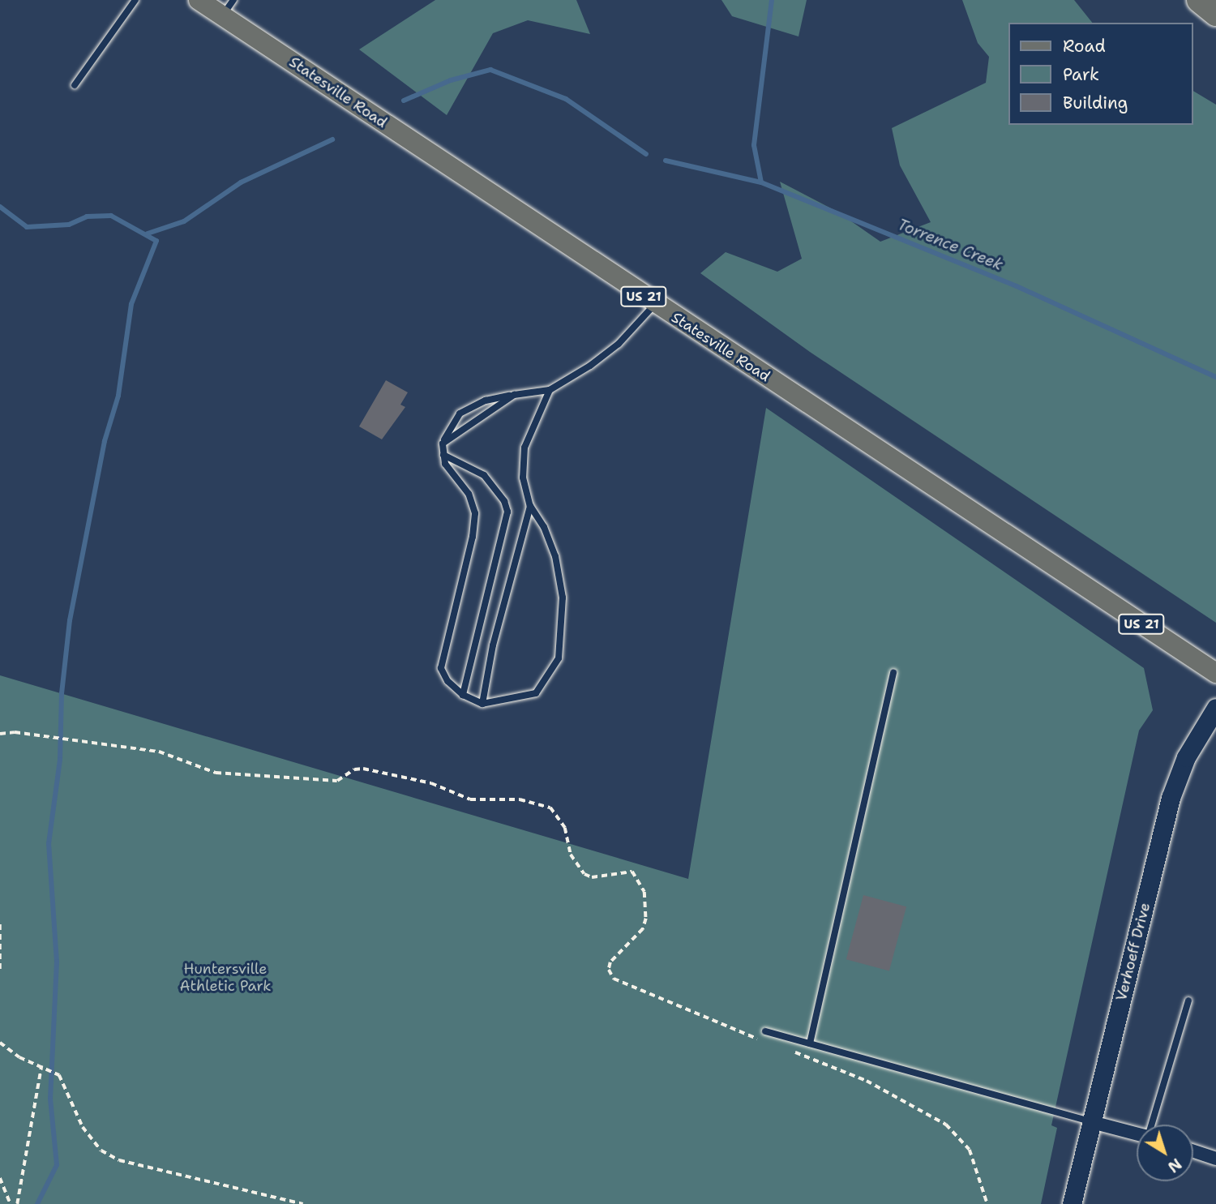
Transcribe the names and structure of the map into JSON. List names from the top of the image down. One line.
{"streets":{"main road":["Statesville Road","US 21"],"street":["Verhoeff Drive"]},"water":["Torrence Creek"],"parks":["Huntersville Athletic Park"],"legend":["Road","Park","Building"],"north":"bottom right"}
